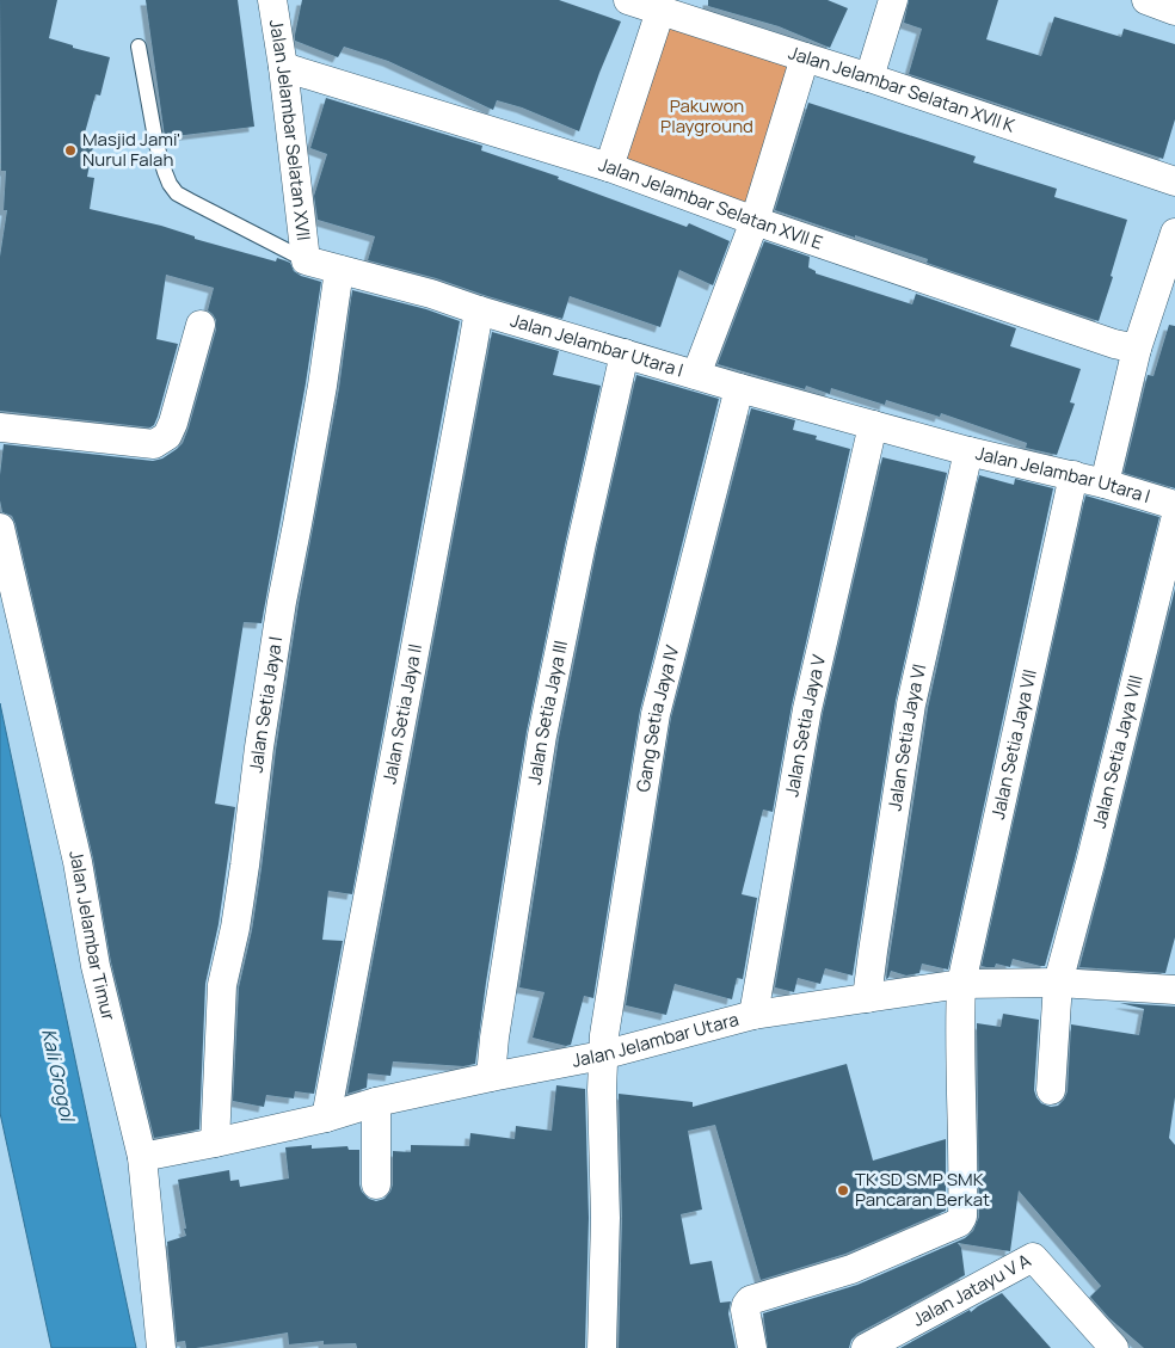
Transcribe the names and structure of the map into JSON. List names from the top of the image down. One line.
{"streets":{"street":["Jalan Jelambar Selatan XVII K","Jalan Jelambar Selatan XVII","Jalan Jelambar Selatan XVII E","Jalan Jelambar Utara I","Jalan Setia Jaya I","Jalan Setia Jaya II","Jalan Setia Jaya III","Gang Setia Jaya IV","Jalan Setia Jaya V","Jalan Setia Jaya VI","Jalan Setia Jaya VII","Jalan Setia Jaya VIII","Jalan Jelambar Timur","Jalan Jelambar Utara","Jalan Jatayu V A"]},"crossings":[["Jalan Jelambar Selatan XVII","Jalan Jelambar Selatan XVII E"],["Jalan Jelambar Selatan XVII","Jalan Jelambar Utara I"],["Jalan Jelambar Utara I","Jalan Setia Jaya I"],["Jalan Jelambar Utara I","Jalan Setia Jaya II"],["Jalan Jelambar Utara I","Jalan Setia Jaya III"],["Jalan Jelambar Utara I","Gang Setia Jaya IV"],["Jalan Jelambar Utara I","Jalan Setia Jaya V"],["Jalan Jelambar Utara I","Jalan Setia Jaya VI"],["Jalan Jelambar Utara I","Jalan Setia Jaya VII"],["Jalan Setia Jaya I","Jalan Jelambar Utara"],["Jalan Setia Jaya II","Jalan Jelambar Utara"],["Jalan Setia Jaya III","Jalan Jelambar Utara"],["Gang Setia Jaya IV","Jalan Jelambar Utara"],["Jalan Setia Jaya V","Jalan Jelambar Utara"],["Jalan Setia Jaya VI","Jalan Jelambar Utara"],["Jalan Setia Jaya VII","Jalan Jelambar Utara"],["Jalan Setia Jaya VIII","Jalan Jelambar Utara"],["Jalan Jelambar Timur","Jalan Jelambar Utara"]],"water":["Kali Grogol"],"parks":["Pakuwon Playground"],"places":["Masjid Jami' Nurul Falah","TK SD SMP SMK Pancaran Berkat"]}
